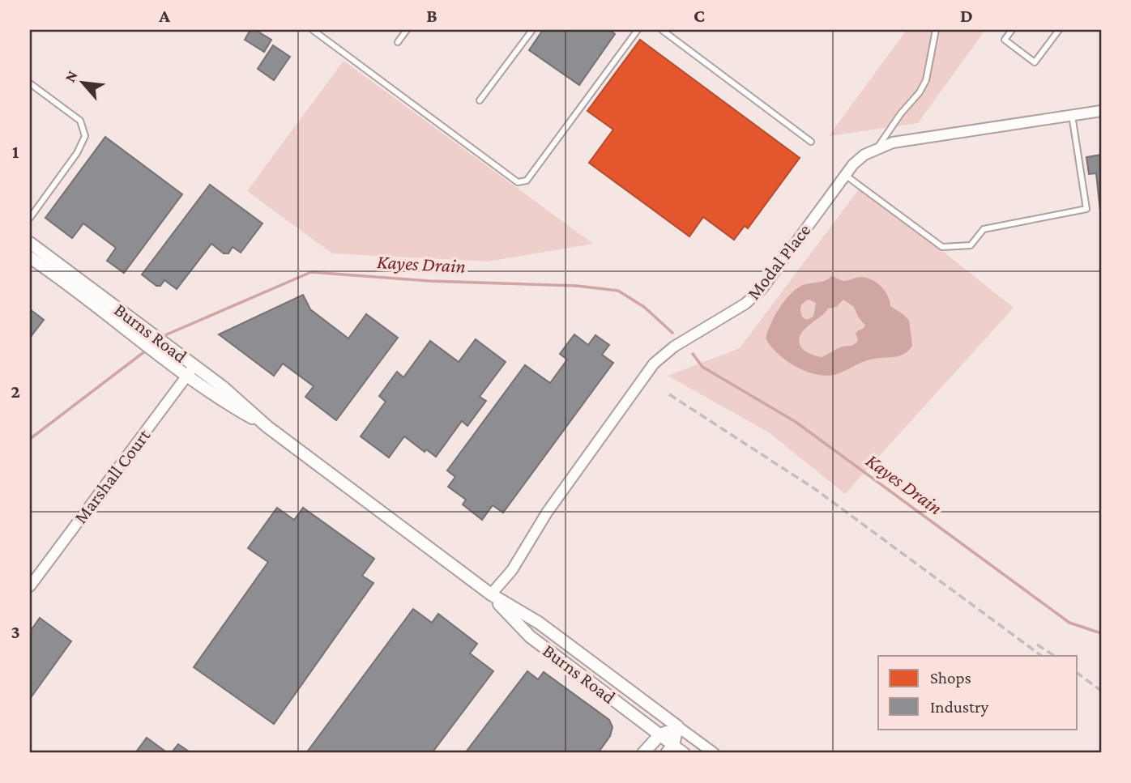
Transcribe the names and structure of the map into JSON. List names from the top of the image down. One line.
{"streets":{"street":["Modal Place","Burns Road","Marshall Court"]},"crossings":[["Modal Place","Burns Road"],["Burns Road","Marshall Court"]],"water":["Kayes Drain"],"legend":["Shops","Industry"],"north":"top left","grid":{"columns":["A","B","C","D"],"rows":["1","2","3"]}}
